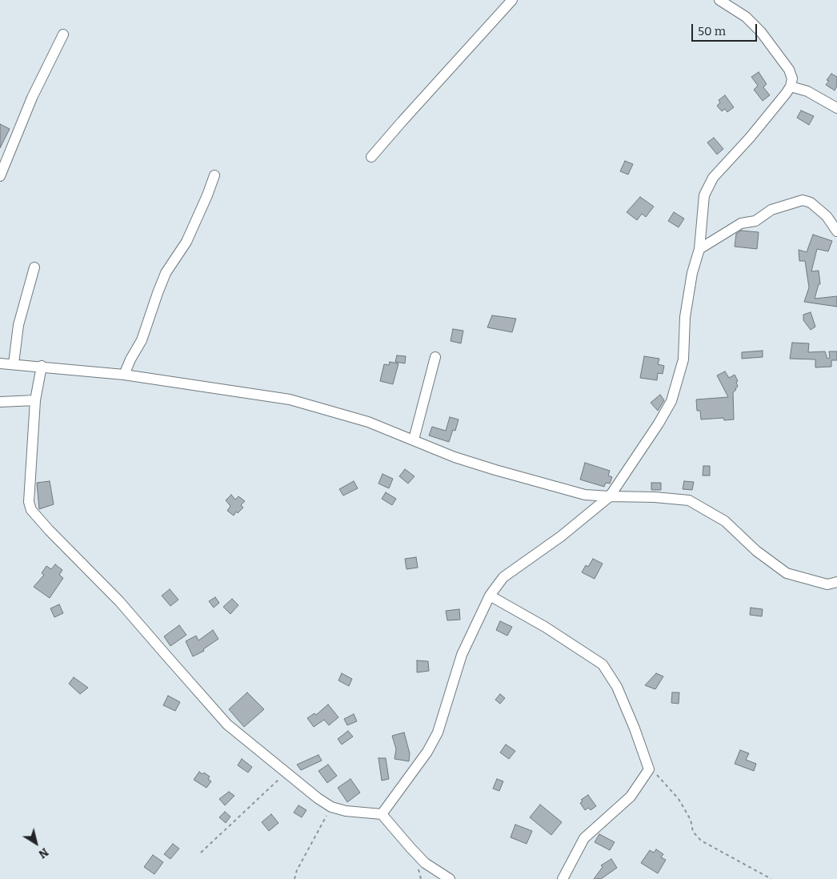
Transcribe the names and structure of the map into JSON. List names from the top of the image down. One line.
{"scale_bar":"50 m","north":"bottom right"}
